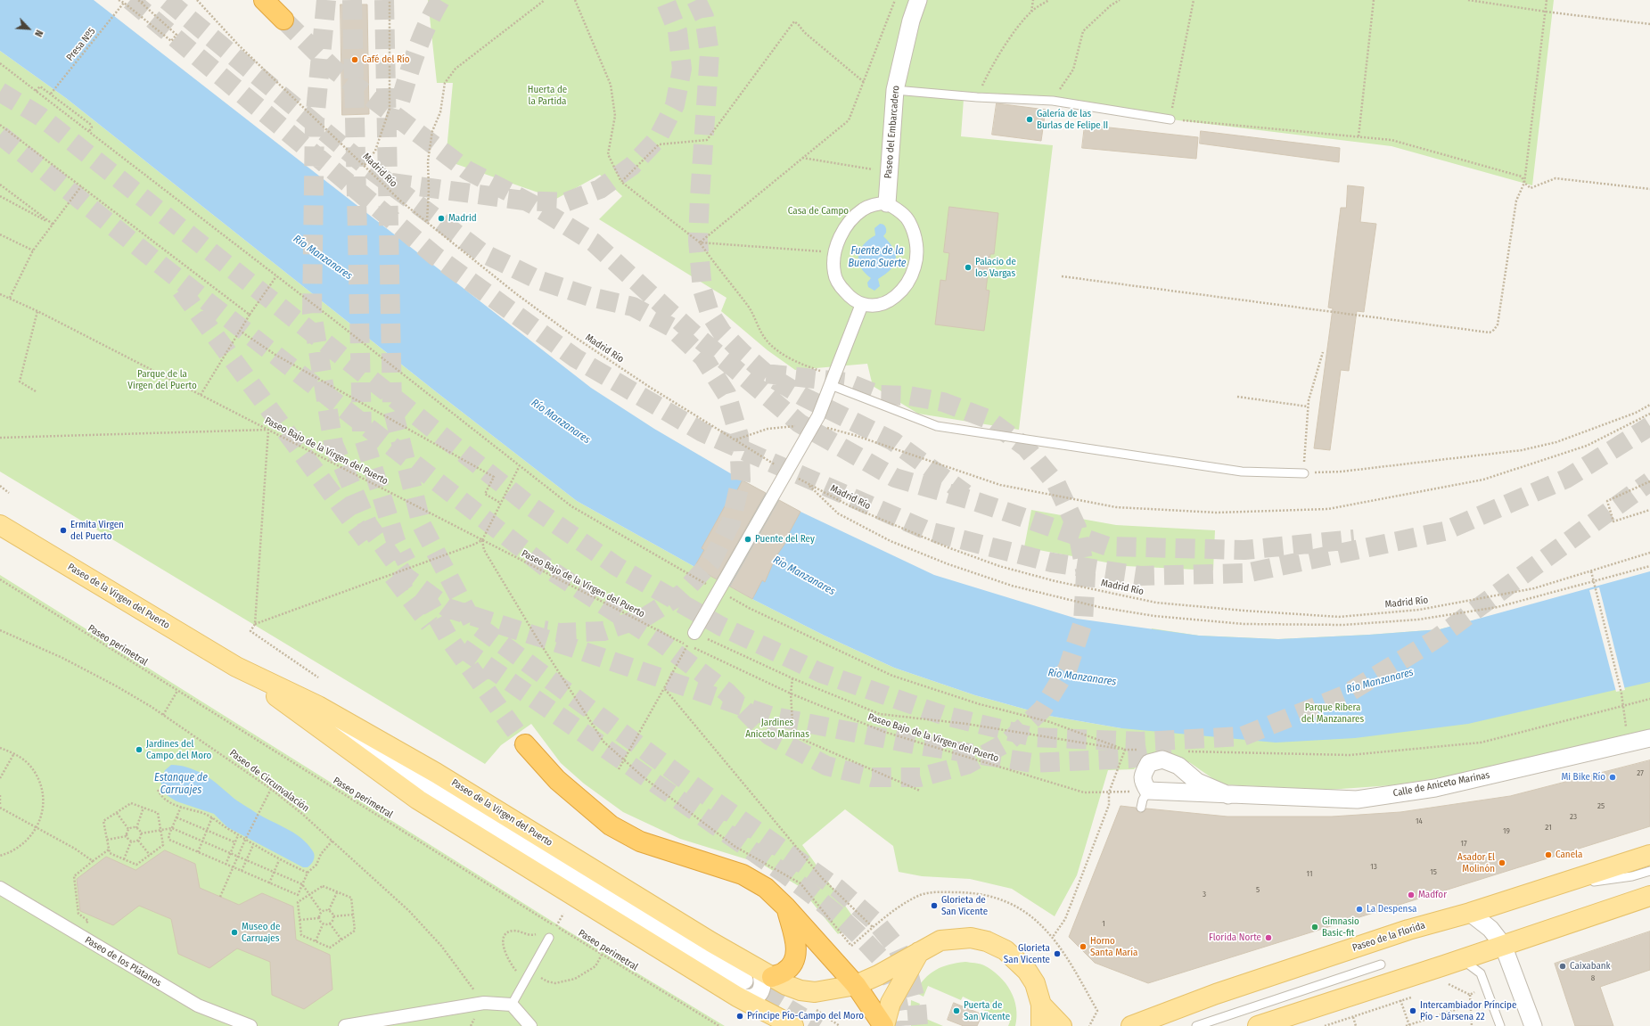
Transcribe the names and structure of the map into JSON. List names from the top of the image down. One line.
{"streets":{"main road":["Paseo de la Virgen del Puerto","Paseo de la Florida"],"street":["Paseo del Embarcadero","Calle de Aniceto Marinas","Paseo de los Plátanos"],"path":["Presa Nº5","Madrid Río","Paseo Bajo de la Virgen del Puerto","Paseo perimetral","Paseo de Circunvalación"]},"crossings":[["Paseo Bajo de la Virgen del Puerto","Calle de Aniceto Marinas"]],"water":["Fuente de la Buena Suerte","Río Manzanares","Estanque de Carruajes"],"parks":["Huerta de la Partida","Casa de Campo","Parque de la Virgen del Puerto","Parque Ribera del Manzanares","Jardines Aniceto Marinas"],"places":["Café del Río","Galería de las Burlas de Felipe II","Madrid","Palacio de los Vargas","Ermita Virgen del Puerto","Puente del Rey","Jardines del Campo del Moro","Mi Bike Río","Canela","Asador El Molinón","Madfor","Glorieta de San Vicente","La Despensa","Gimnasio Basic-fit","Museo de Carruajes","Florida Norte","Horno Santa María","Glorieta San Vicente","Caixabank","Puerta de San Vicente","Intercambiador Príncipe Pío - Dársena 22","Príncipe Pío-Campo del Moro"],"house_numbers":["27","25","23","14","21","19","17","13","15","11","5","3","1","8"],"north":"bottom right"}
